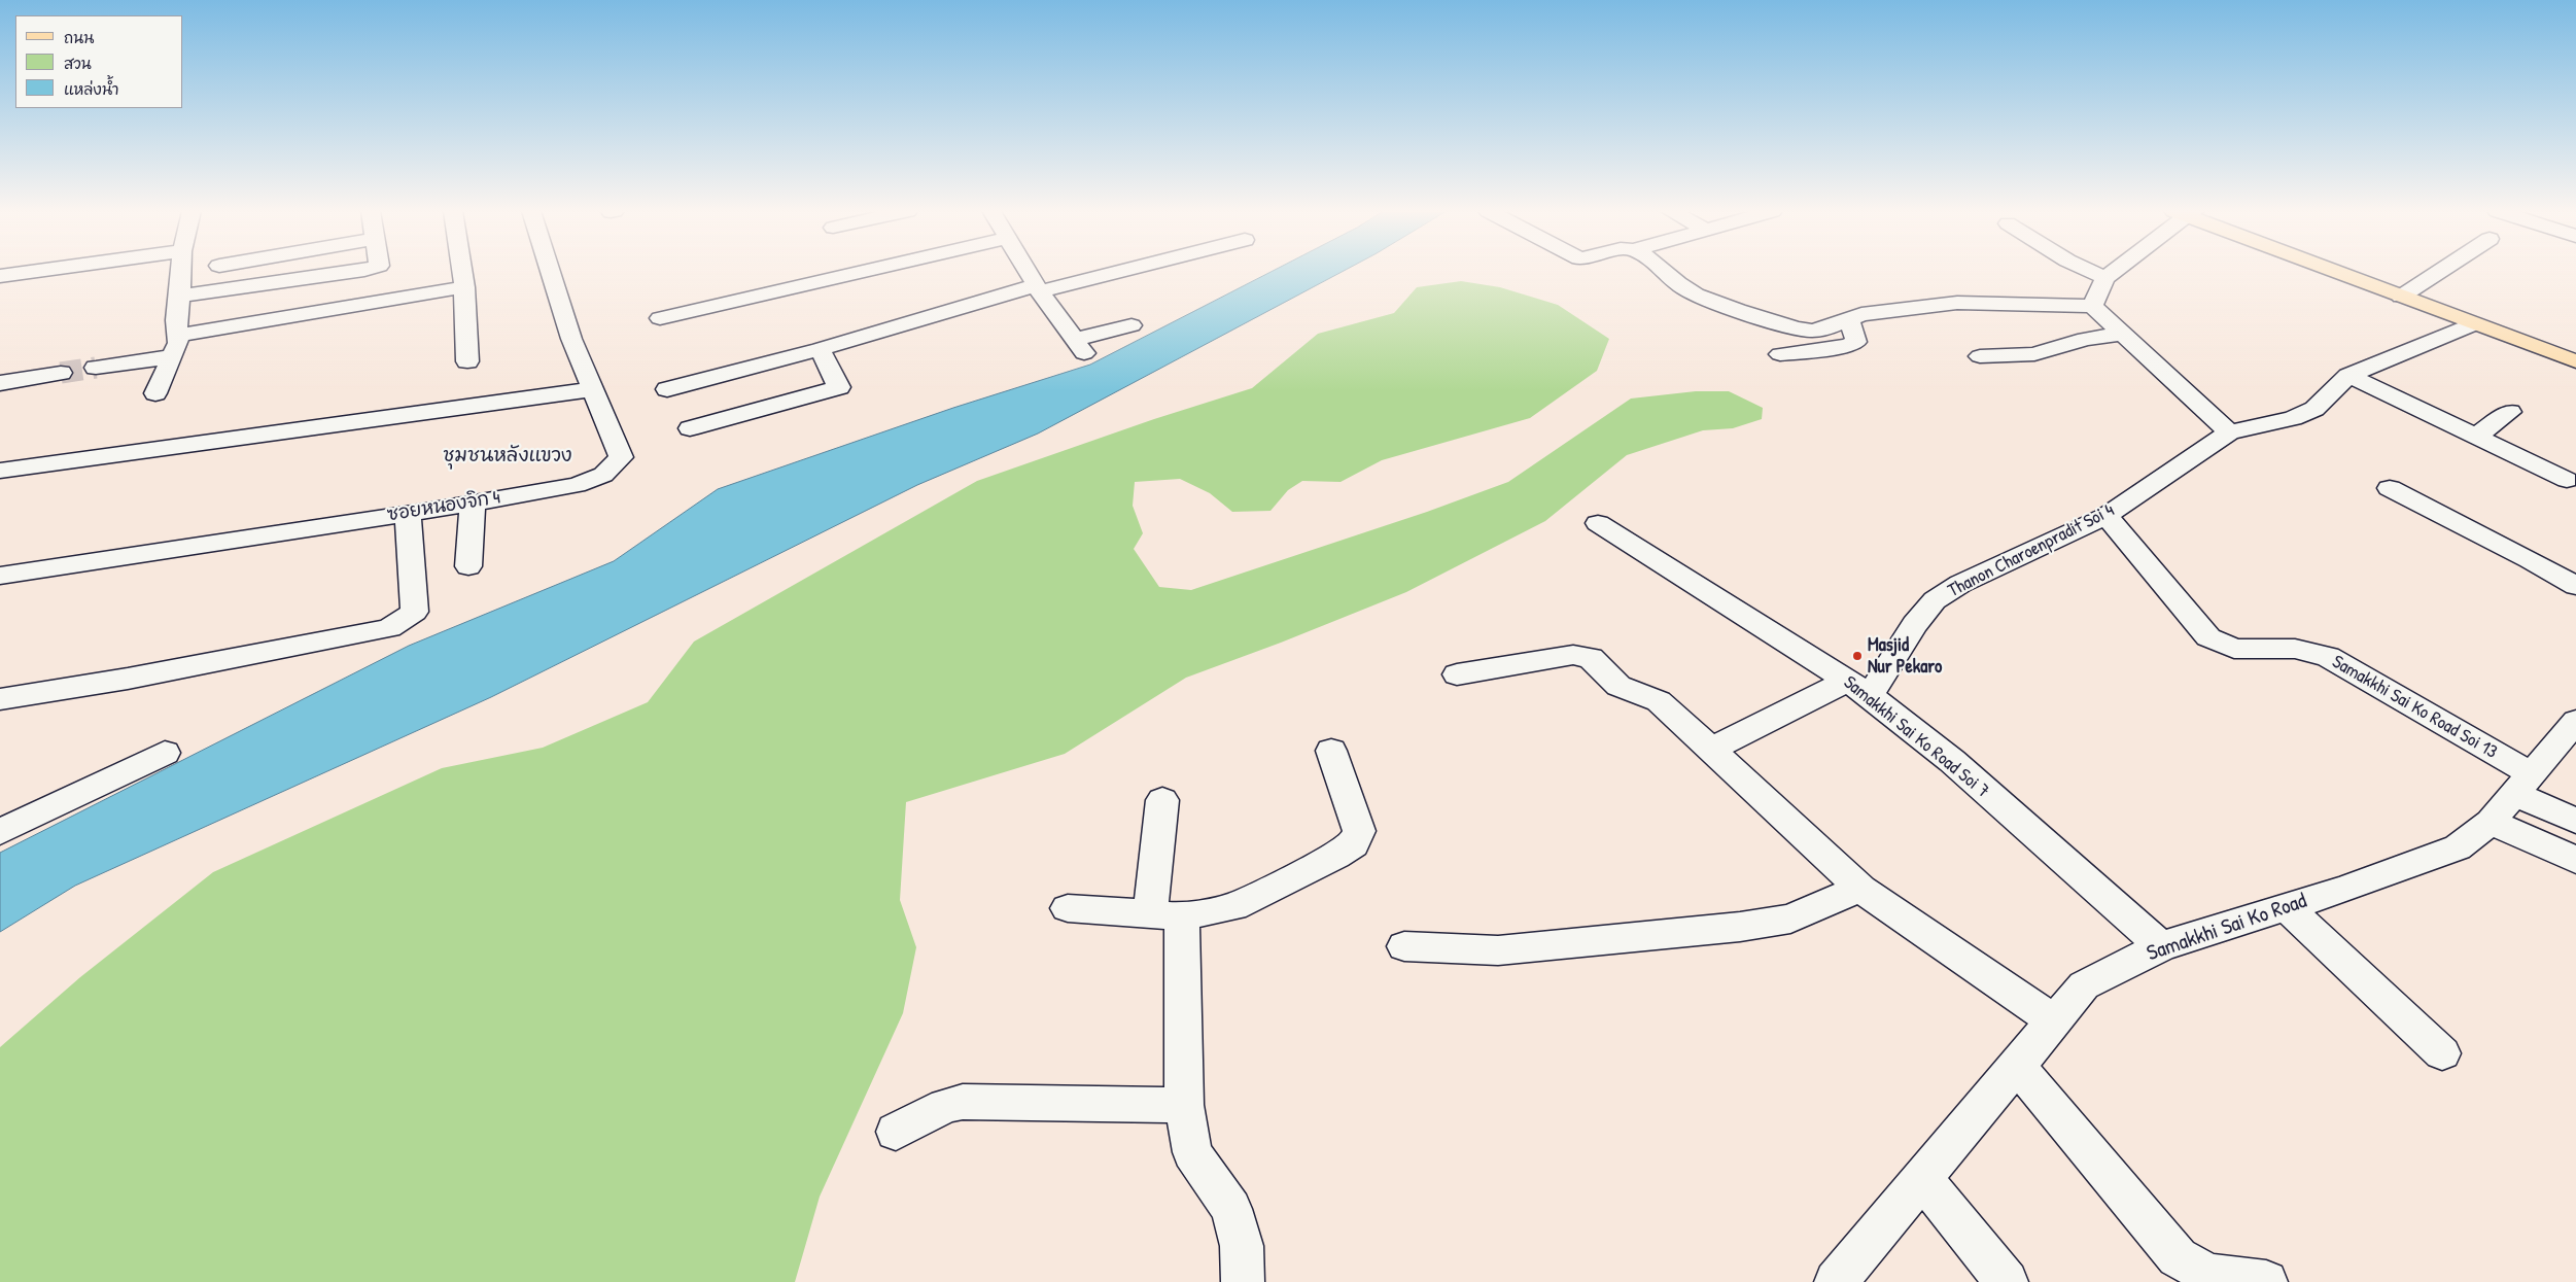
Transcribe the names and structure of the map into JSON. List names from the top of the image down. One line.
{"streets":{"street":["ซอยหนองจิก 4","Thanon Charoenpradit Soi 4","Samakkhi Sai Ko Road Soi 13","Samakkhi Sai Ko Road Soi 7","Samakkhi Sai Ko Road"]},"crossings":[["Thanon Charoenpradit Soi 4","Samakkhi Sai Ko Road Soi 13"],["Thanon Charoenpradit Soi 4","Samakkhi Sai Ko Road Soi 7"],["Samakkhi Sai Ko Road Soi 13","Samakkhi Sai Ko Road"],["Samakkhi Sai Ko Road Soi 7","Samakkhi Sai Ko Road"]],"districts":["ชุมชนหลังแขวง"],"places":["Masjid Nur Pekaro"],"legend":["ถนน","สวน","แหล่งน้ำ"]}
